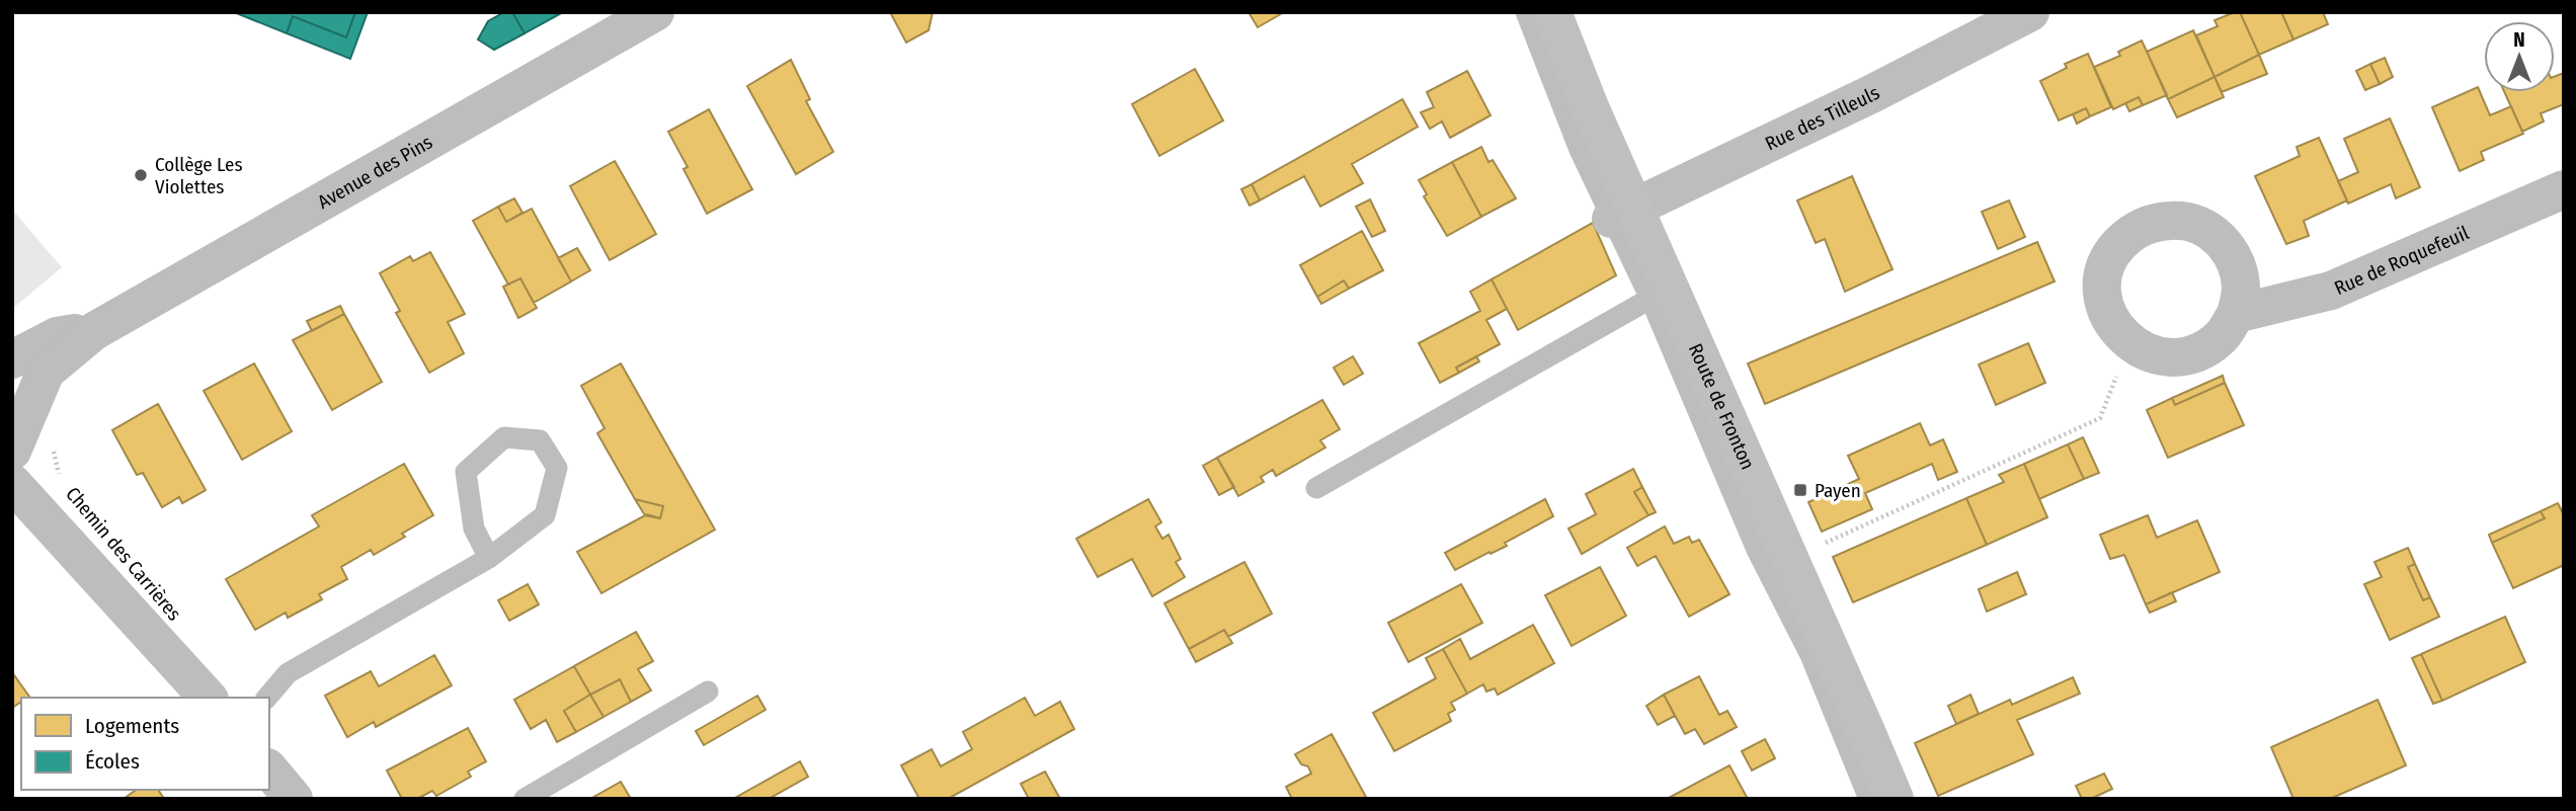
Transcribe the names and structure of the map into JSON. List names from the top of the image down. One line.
{"streets":{"main road":["Route de Fronton"],"street":["Rue des Tilleuls","Avenue des Pins","Rue de Roquefeuil","Chemin des Carrières"]},"crossings":[["Rue des Tilleuls","Route de Fronton"]],"places":{"other":["Collège Les Violettes"],"transit":["Payen"]},"legend":["Logements","Écoles"],"north":"top"}
